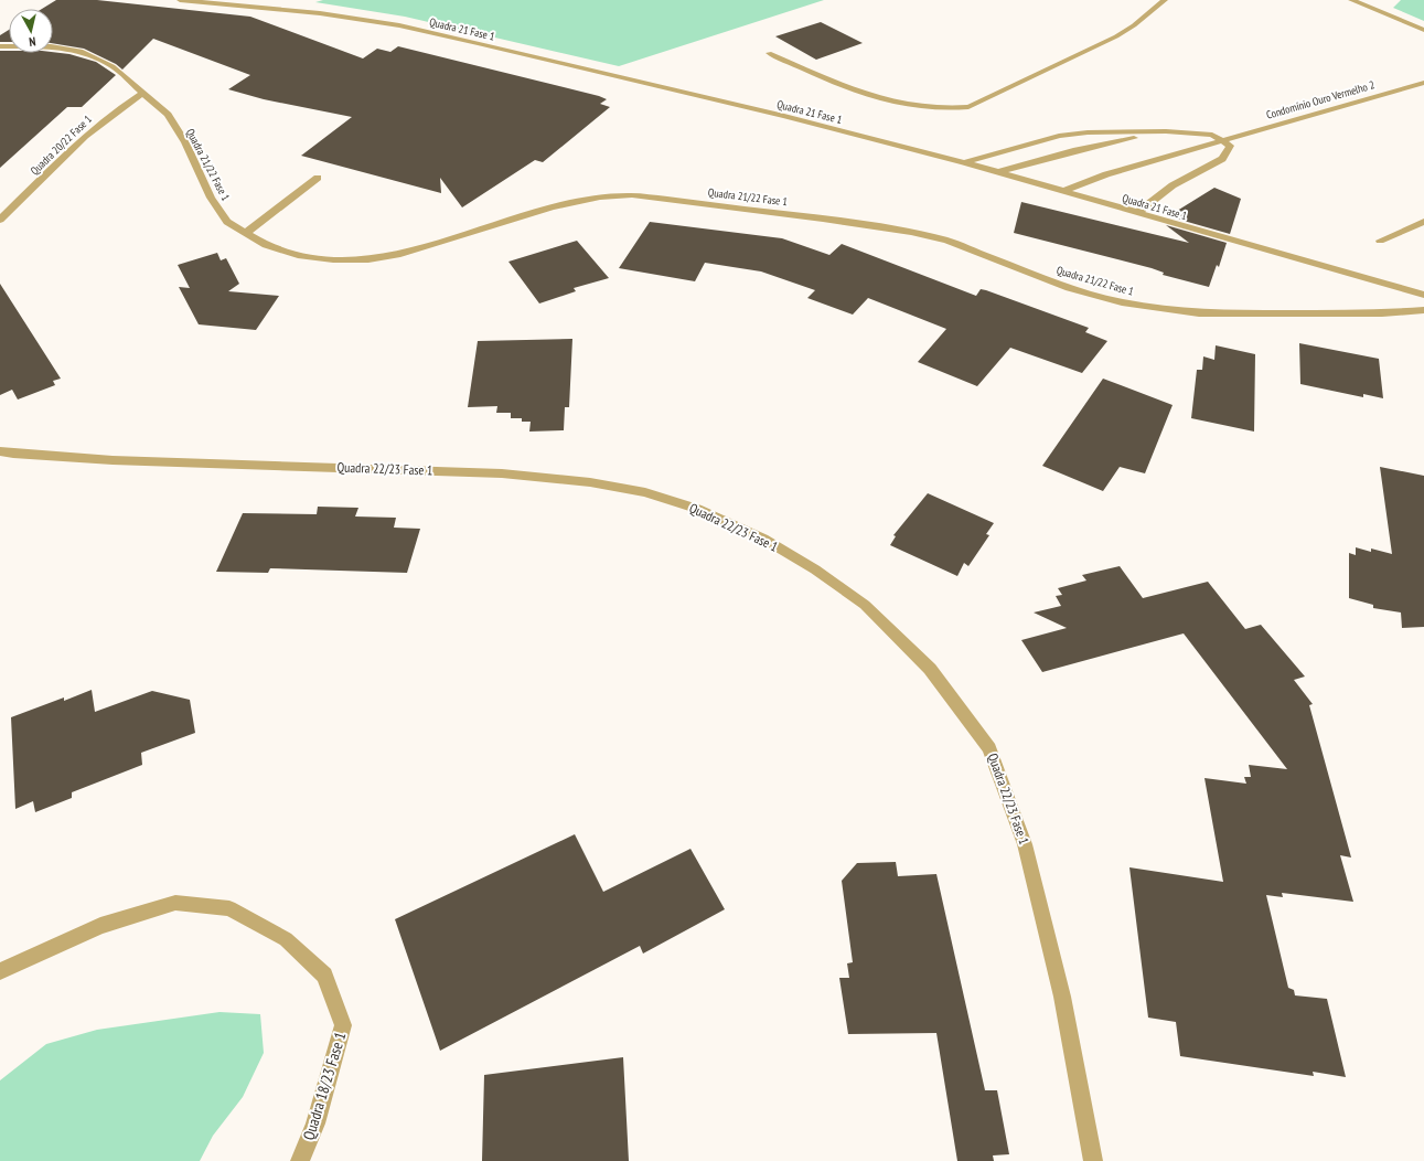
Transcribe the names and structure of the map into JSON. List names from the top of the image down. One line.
{"streets":{"street":["Quadra 21 Fase 1","Condomínio Ouro Vermelho 2","Quadra 20/22 Fase 1","Quadra 21/22 Fase 1","Quadra 22/23 Fase 1","Quadra 18/23 Fase 1"]},"crossings":[["Quadra 21 Fase 1","Condomínio Ouro Vermelho 2"],["Quadra 20/22 Fase 1","Quadra 21/22 Fase 1"]],"north":"bottom"}
